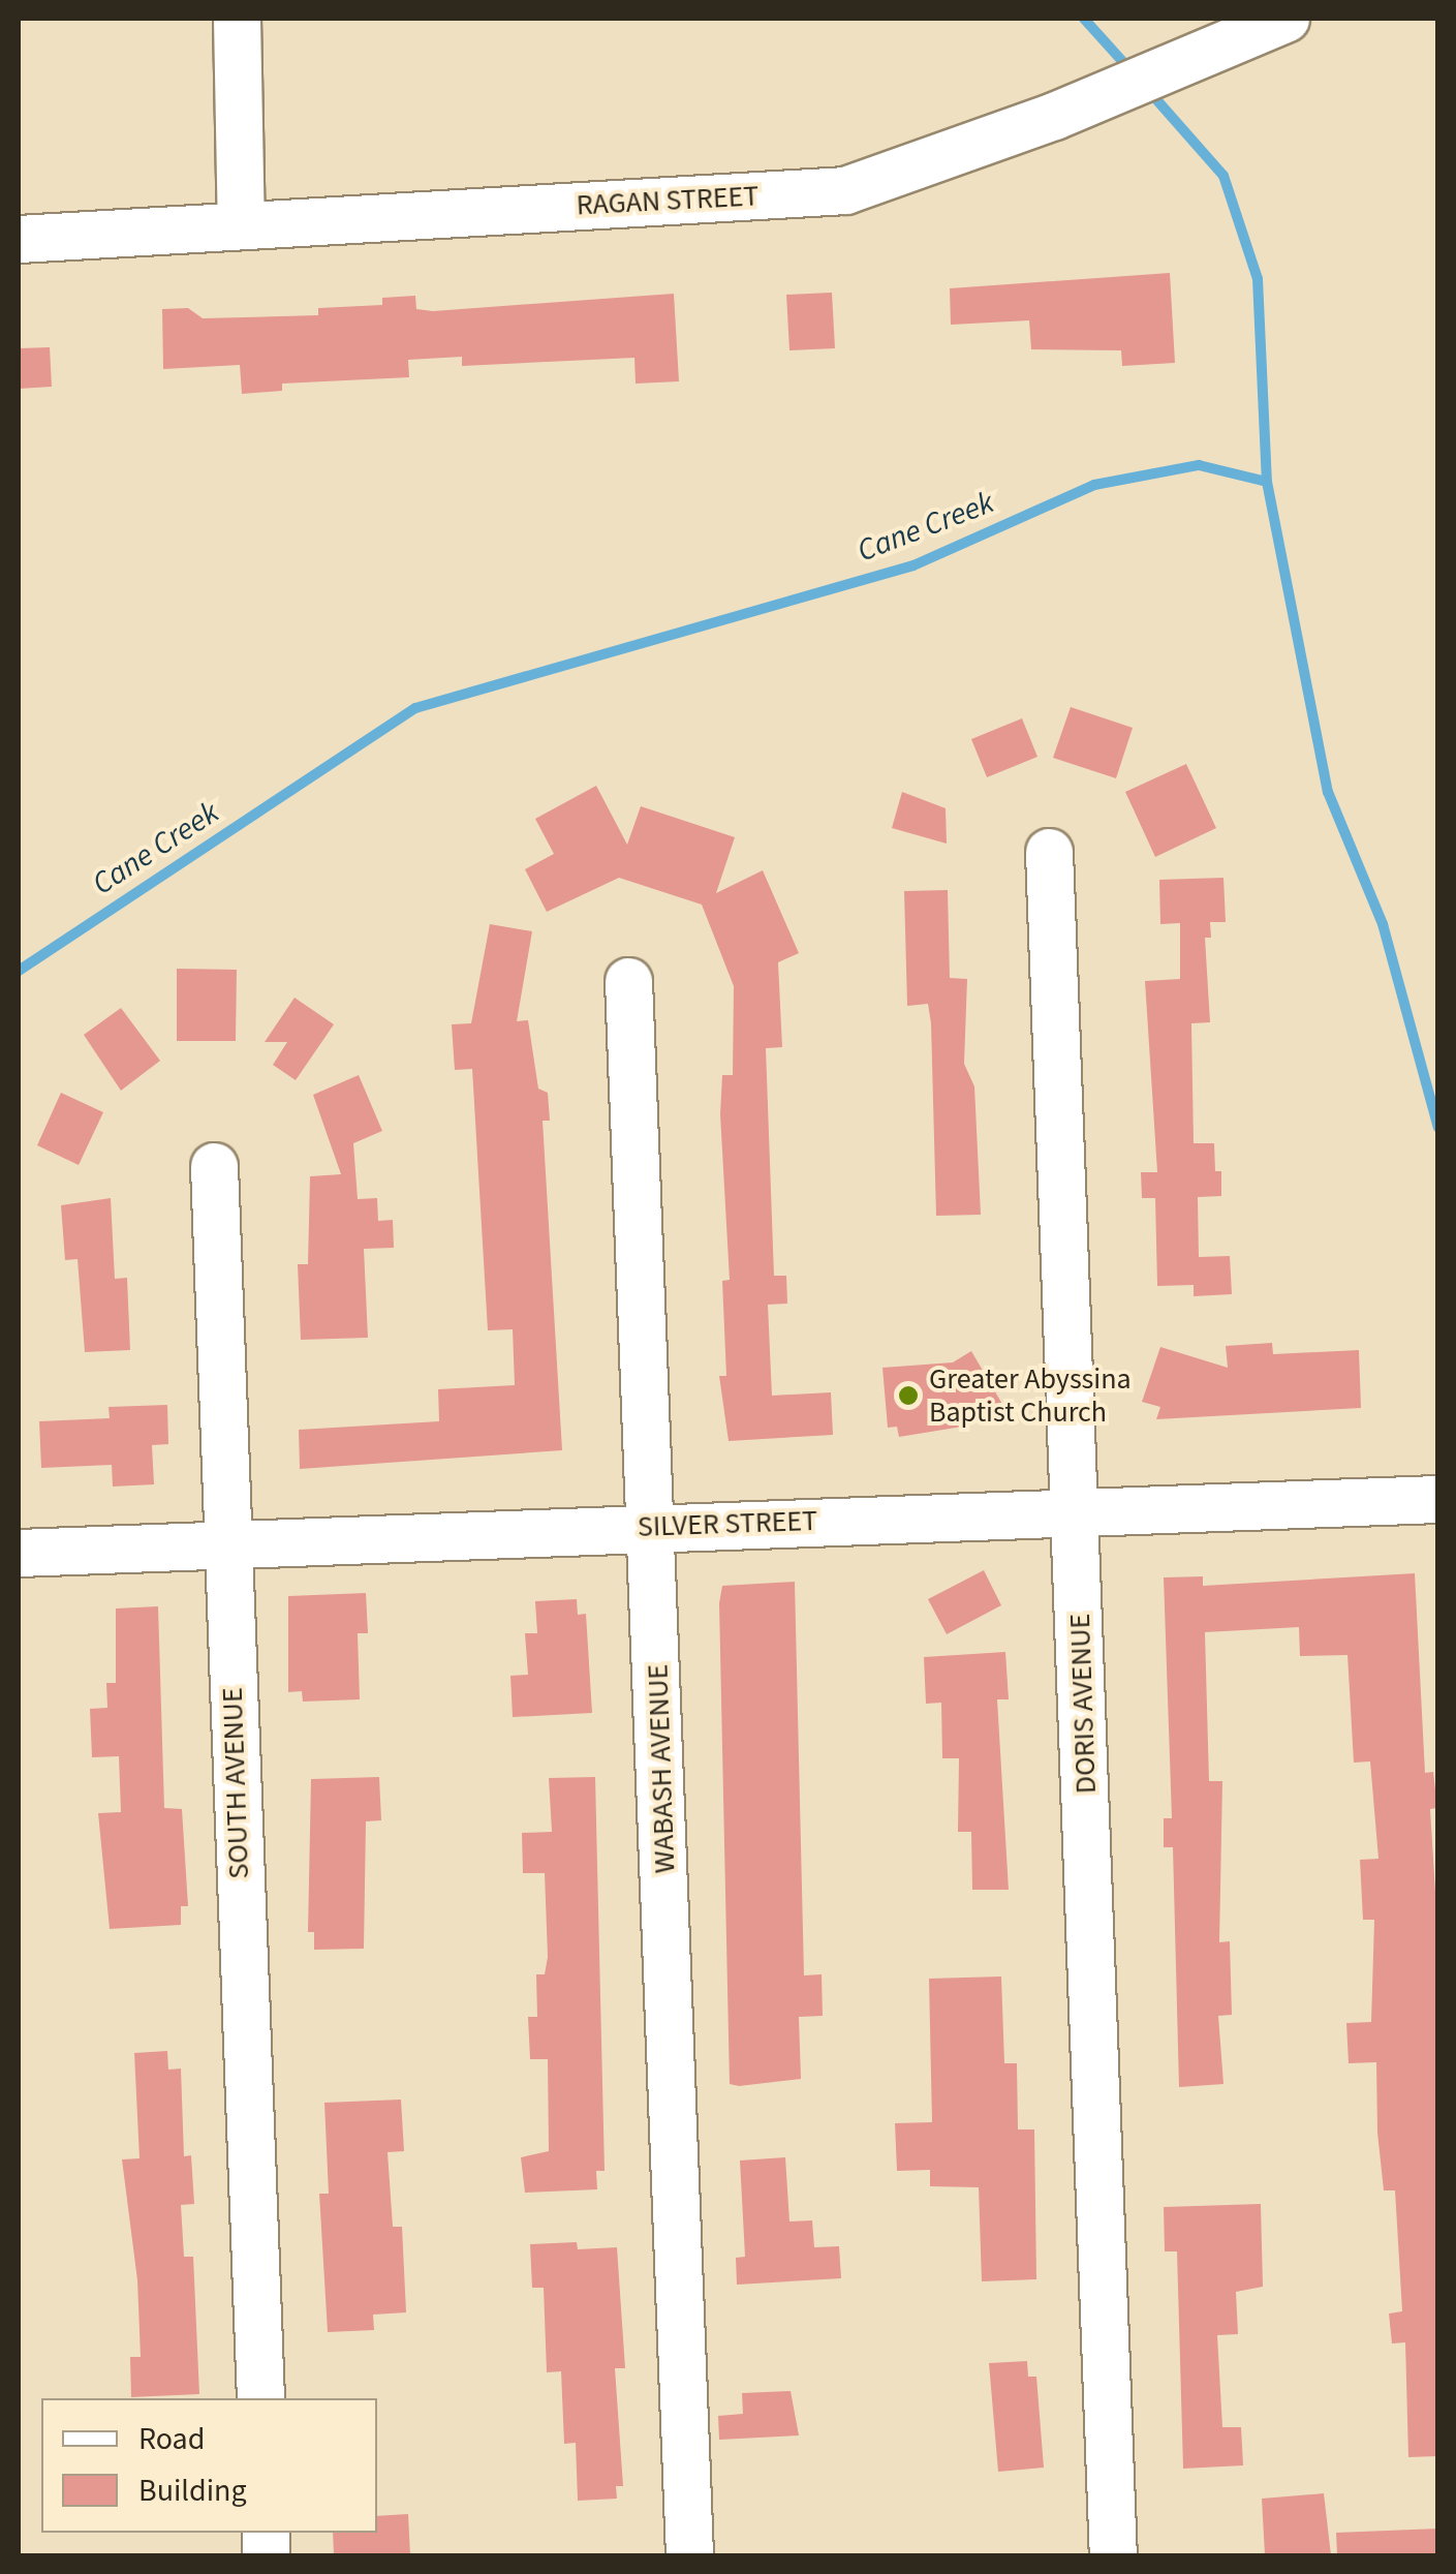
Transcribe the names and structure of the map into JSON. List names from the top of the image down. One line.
{"streets":{"street":["RAGAN STREET","SILVER STREET","DORIS AVENUE","WABASH AVENUE","SOUTH AVENUE"]},"crossings":[["SILVER STREET","DORIS AVENUE"],["SILVER STREET","WABASH AVENUE"],["SILVER STREET","SOUTH AVENUE"]],"water":["Cane Creek"],"places":["Greater Abyssina Baptist Church"],"legend":["Road","Building"]}
